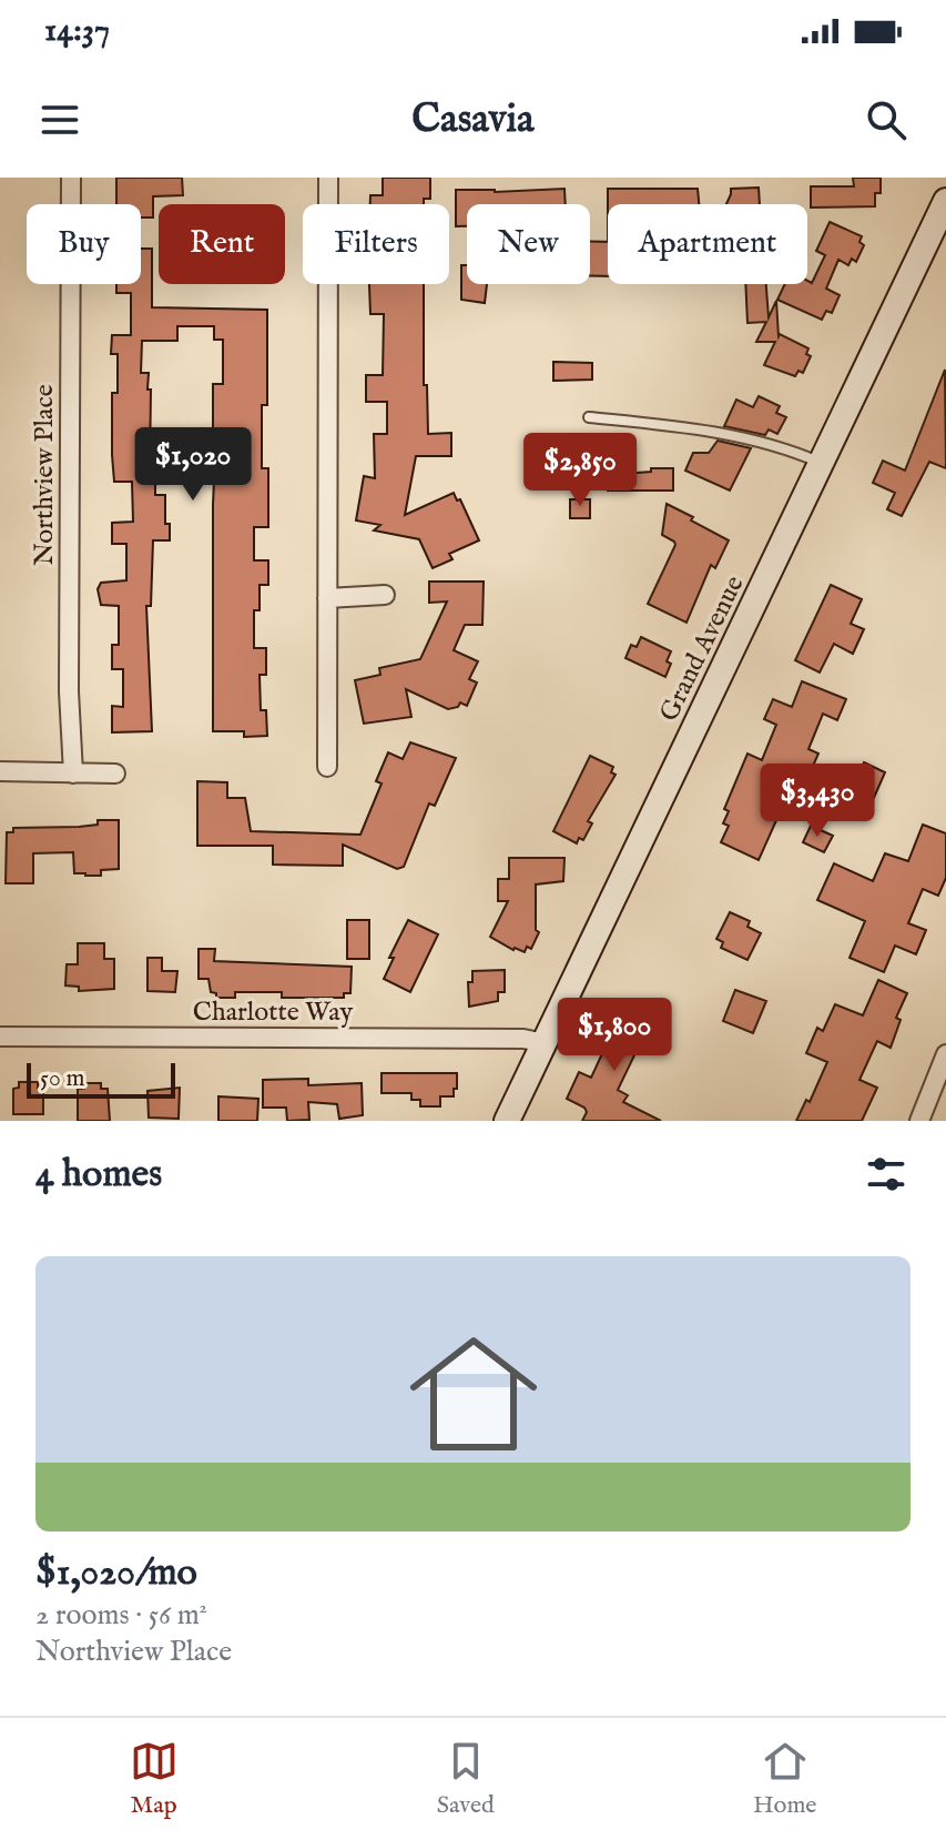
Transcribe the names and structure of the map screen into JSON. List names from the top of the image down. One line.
{"streets":{"street":["Northview Place","Grand Avenue","Charlotte Way"]},"crossings":[["Grand Avenue","Charlotte Way"]],"scale_bar":"50 m","page":{"status":"14:37","header":"Casavia","chip":["Buy","Rent","Filters","New","Apartment"],"price":["$1,020","$2,850","$3,430","$1,800"],"scale":"50 m","heading":"4 homes","list":[{"name":"$1,020/mo","note":"2 rooms · 56 m² · Northview Place"}],"tabs":["Map","Saved","Home"]}}
